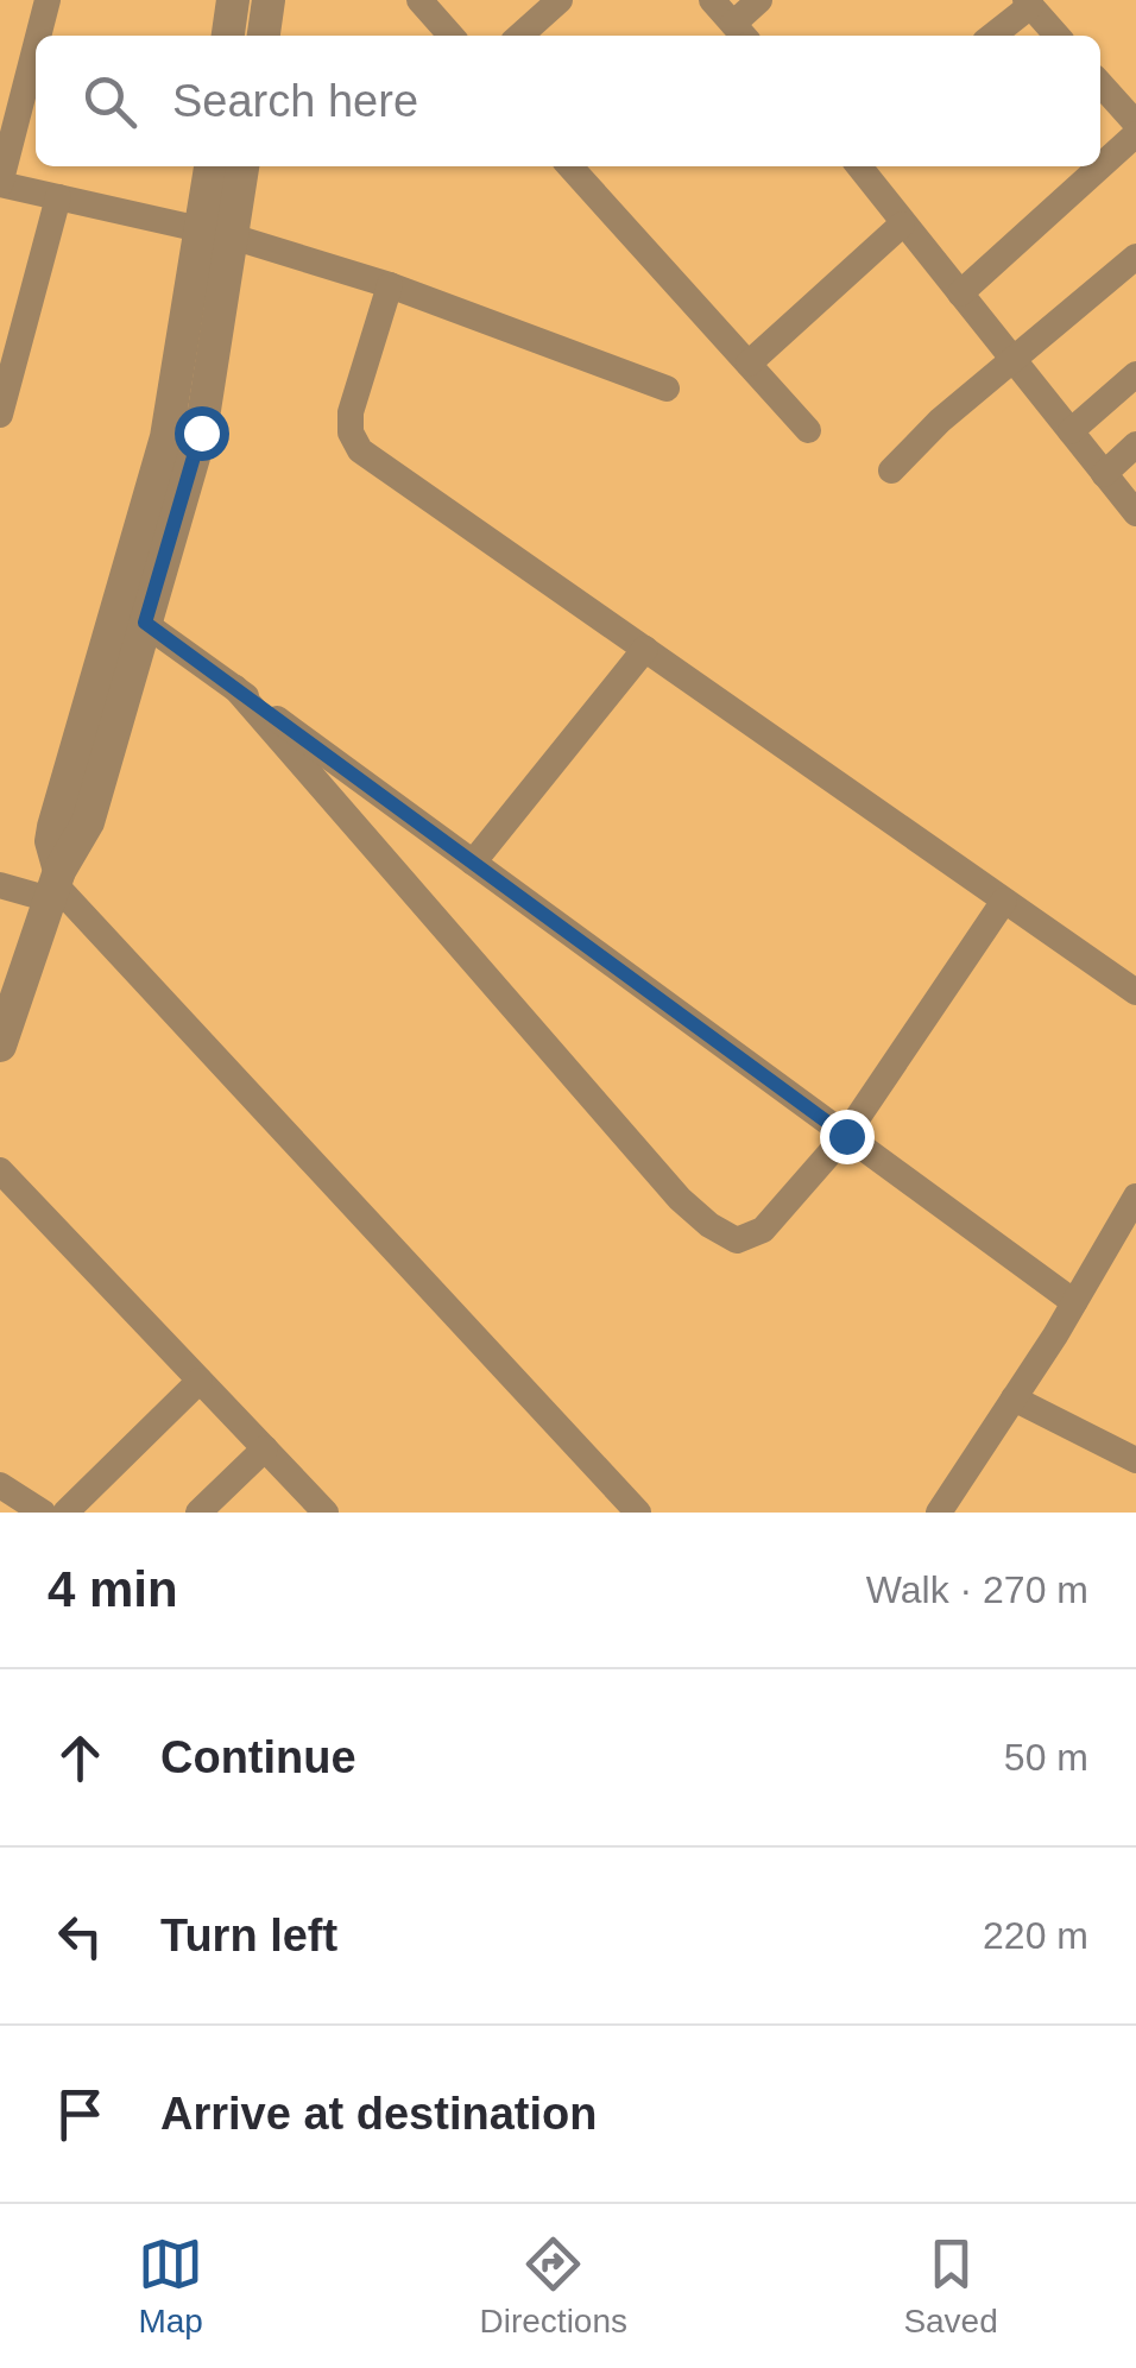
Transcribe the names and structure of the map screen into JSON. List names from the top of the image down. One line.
{"page":{"search":"Search here","heading":["4 min","Walk · 270 m"],"list":[["Continue","50 m"],["Turn left","220 m"],"Arrive at destination"],"nav":["Map","Directions","Saved"]}}
